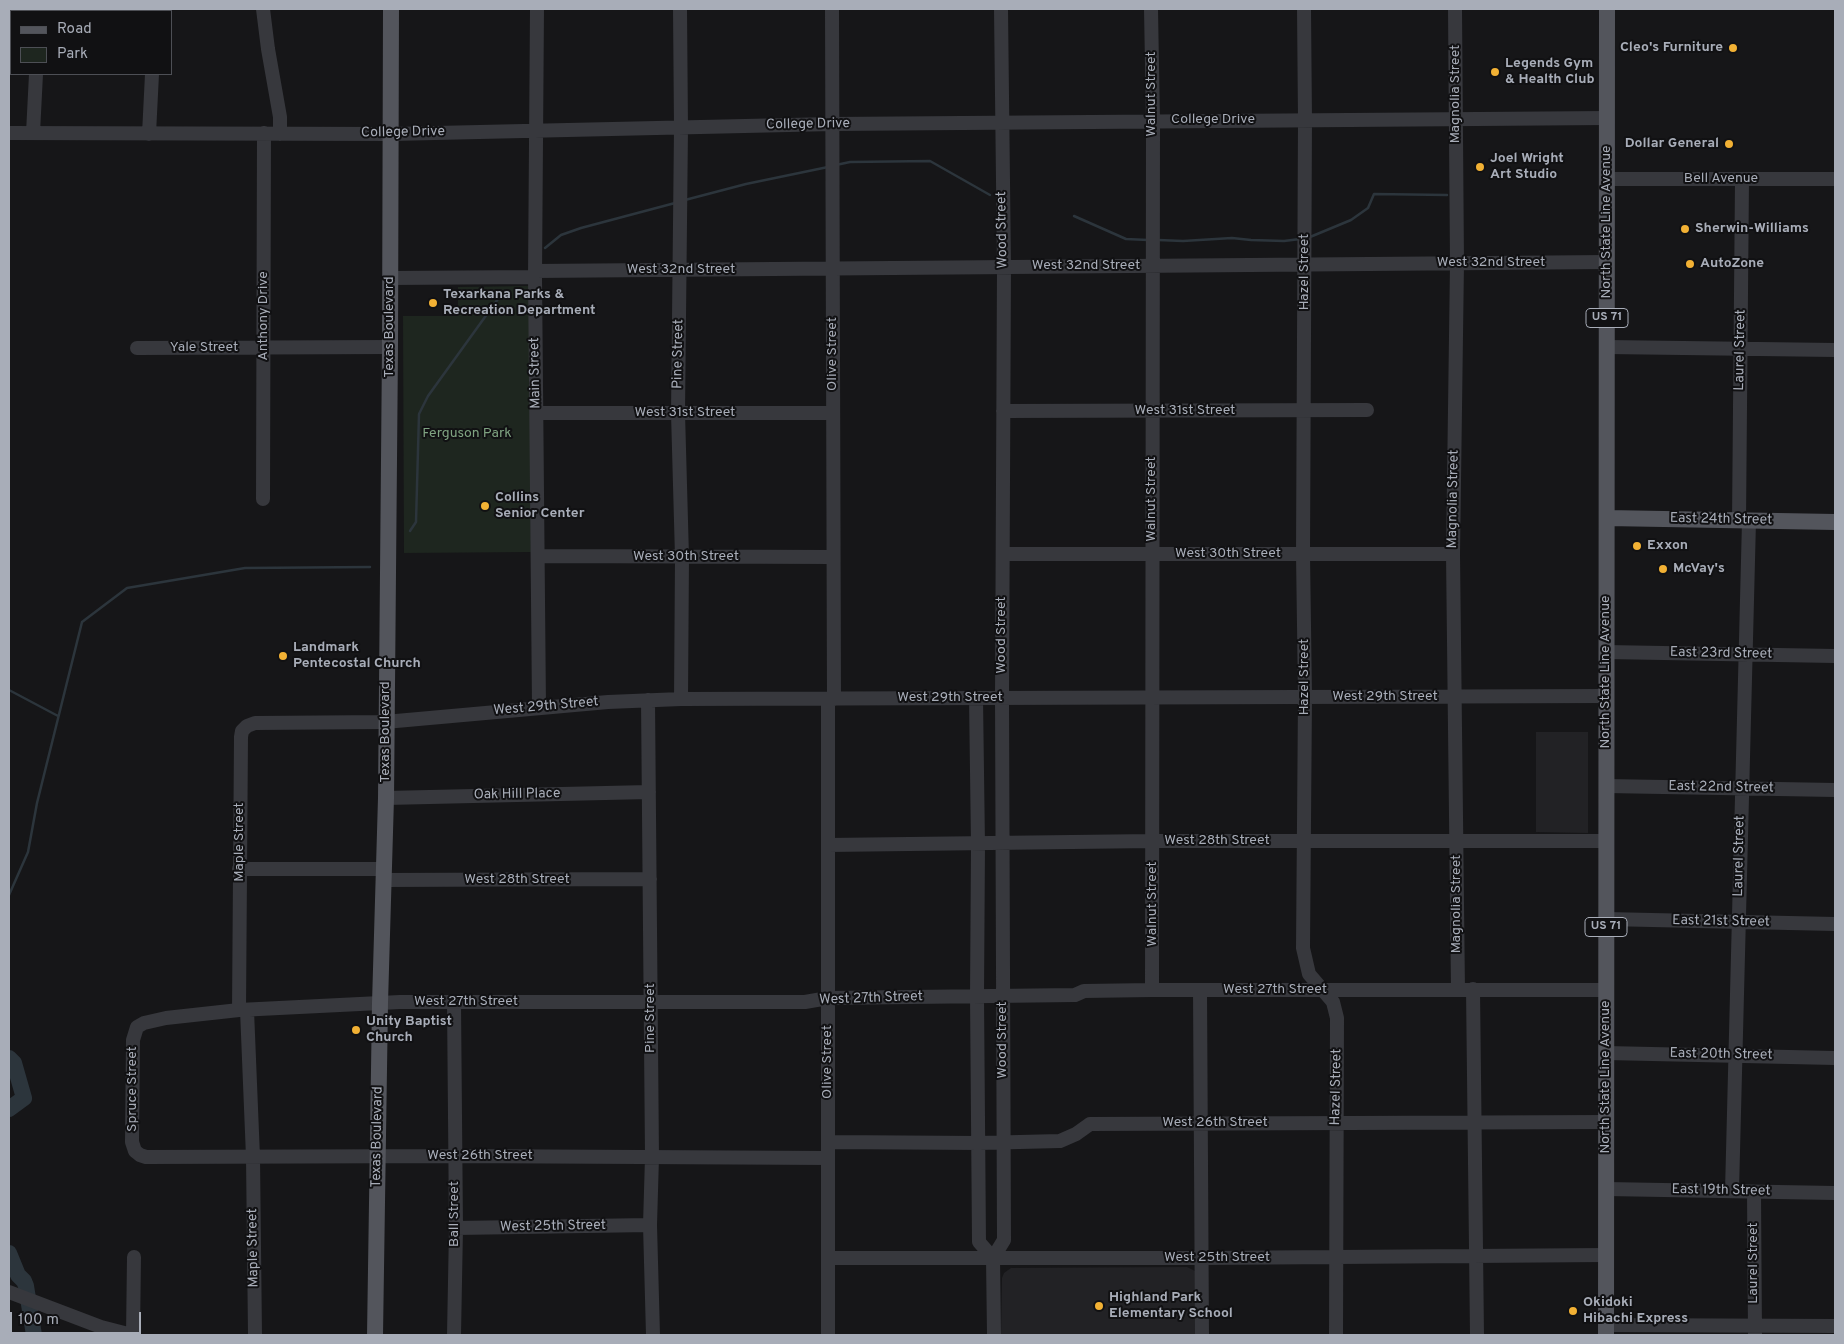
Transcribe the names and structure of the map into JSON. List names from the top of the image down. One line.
{"streets":{"main road":["North State Line Avenue","US 71","Texas Boulevard","East 24th Street"],"street":["Walnut Street","Magnolia Street","College Drive","Bell Avenue","Wood Street","West 32nd Street","Hazel Street","Anthony Drive","Yale Street","Laurel Street","Pine Street","Olive Street","Main Street","West 31st Street","West 30th Street","East 23rd Street","West 29th Street","East 22nd Street","Oak Hill Place","West 28th Street","Maple Street","East 21st Street","West 27th Street","East 20th Street","Spruce Street","West 26th Street","East 19th Street","Ball Street","West 25th Street"]},"crossings":[["Walnut Street","College Drive"],["Walnut Street","West 32nd Street"],["Walnut Street","West 31st Street"],["Walnut Street","West 30th Street"],["Walnut Street","West 29th Street"],["Walnut Street","West 28th Street"],["Walnut Street","West 27th Street"],["Magnolia Street","College Drive"],["Magnolia Street","West 32nd Street"],["Magnolia Street","West 30th Street"],["Magnolia Street","West 29th Street"],["Magnolia Street","West 28th Street"],["Magnolia Street","West 27th Street"],["College Drive","North State Line Avenue"],["College Drive","Wood Street"],["College Drive","Hazel Street"],["College Drive","Anthony Drive"],["College Drive","Texas Boulevard"],["College Drive","Pine Street"],["College Drive","Olive Street"],["College Drive","Main Street"],["Bell Avenue","North State Line Avenue"],["Bell Avenue","Laurel Street"],["North State Line Avenue","West 32nd Street"],["North State Line Avenue","East 24th Street"],["North State Line Avenue","East 23rd Street"],["North State Line Avenue","West 29th Street"],["North State Line Avenue","East 22nd Street"],["North State Line Avenue","West 28th Street"],["North State Line Avenue","East 21st Street"],["North State Line Avenue","West 27th Street"],["North State Line Avenue","East 20th Street"],["North State Line Avenue","West 26th Street"],["North State Line Avenue","East 19th Street"],["North State Line Avenue","West 25th Street"],["Wood Street","West 32nd Street"],["Wood Street","West 31st Street"],["Wood Street","West 30th Street"],["Wood Street","West 29th Street"],["Wood Street","West 28th Street"],["Wood Street","West 27th Street"],["Wood Street","West 26th Street"],["Wood Street","West 25th Street"],["West 32nd Street","Hazel Street"],["West 32nd Street","Texas Boulevard"],["West 32nd Street","Pine Street"],["West 32nd Street","Olive Street"],["West 32nd Street","Main Street"],["Hazel Street","West 31st Street"],["Hazel Street","West 30th Street"],["Hazel Street","West 29th Street"],["Hazel Street","West 28th Street"],["Hazel Street","West 27th Street"],["Hazel Street","West 26th Street"],["Hazel Street","West 25th Street"],["Anthony Drive","Yale Street"],["Texas Boulevard","Yale Street"],["Texas Boulevard","West 29th Street"],["Texas Boulevard","Oak Hill Place"],["Texas Boulevard","West 28th Street"],["Texas Boulevard","West 27th Street"],["Texas Boulevard","West 26th Street"],["Laurel Street","East 24th Street"],["Laurel Street","East 23rd Street"],["Laurel Street","East 22nd Street"],["Laurel Street","East 21st Street"],["Laurel Street","East 20th Street"],["Laurel Street","East 19th Street"],["Pine Street","West 31st Street"],["Pine Street","West 30th Street"],["Pine Street","West 29th Street"],["Pine Street","Oak Hill Place"],["Pine Street","West 28th Street"],["Pine Street","West 27th Street"],["Pine Street","West 26th Street"],["Pine Street","West 25th Street"],["Olive Street","West 31st Street"],["Olive Street","West 30th Street"],["Olive Street","West 29th Street"],["Olive Street","West 28th Street"],["Olive Street","West 27th Street"],["Olive Street","West 26th Street"],["Olive Street","West 25th Street"],["Main Street","West 31st Street"],["Main Street","West 30th Street"],["Main Street","West 29th Street"],["West 29th Street","Maple Street"],["West 28th Street","Maple Street"],["Maple Street","West 27th Street"],["Maple Street","West 26th Street"],["West 27th Street","Spruce Street"],["West 27th Street","Ball Street"],["Spruce Street","West 26th Street"],["West 26th Street","Ball Street"],["Ball Street","West 25th Street"]],"parks":["Ferguson Park"],"places":["Cleo's Furniture","Legends Gym & Health Club","Dollar General","Joel Wright Art Studio","Sherwin-Williams","AutoZone","Texarkana Parks & Recreation Department","Collins Senior Center","Exxon","McVay's","Landmark Pentecostal Church","Unity Baptist Church","Highland Park Elementary School","Okidoki Hibachi Express"],"legend":["Road","Park"],"scale_bar":"100 m"}
